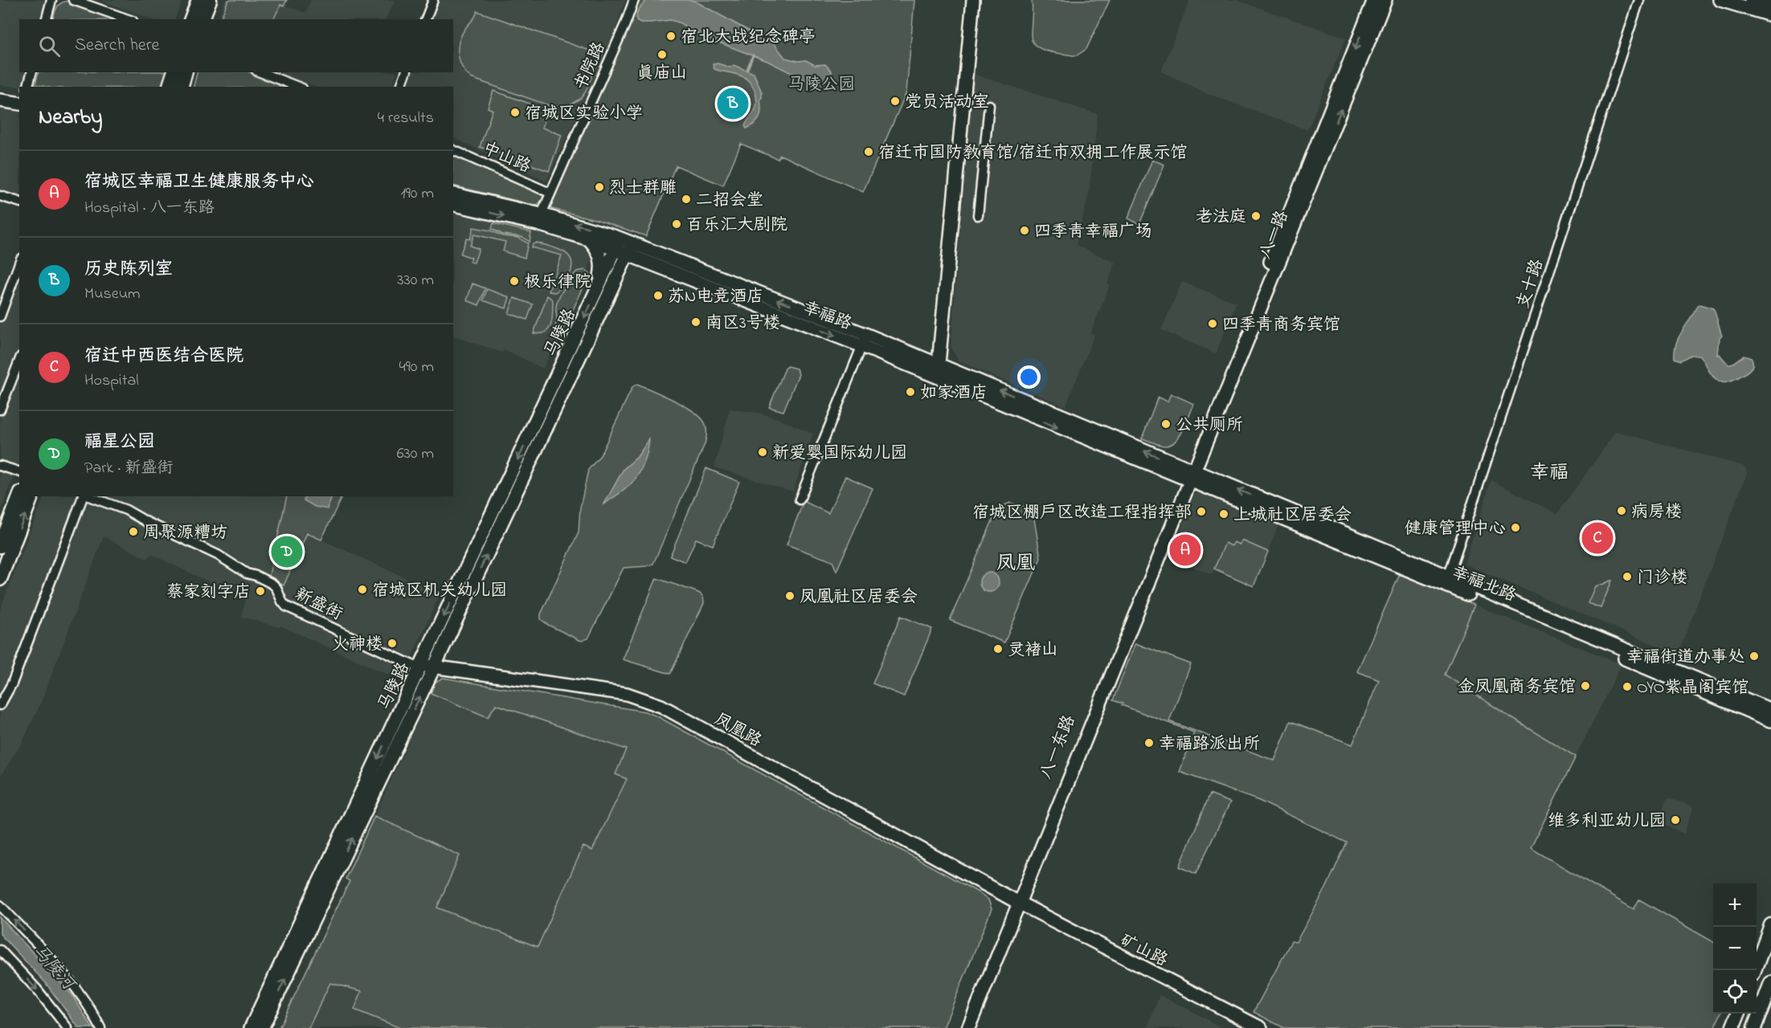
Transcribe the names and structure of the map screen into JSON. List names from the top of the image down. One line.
{"streets":{"main road":["八一路","幸福路","马陵路","幸福北路","凤凰路","八一东路","矿山路"],"street":["书院路","中山路","支十路","新盛街"]},"crossings":[["书院路","中山路"],["书院路","幸福路"],["八一路","幸福路"],["八一路","幸福北路"],["八一路","八一东路"],["支十路","幸福北路"],["幸福路","马陵路"],["幸福路","幸福北路"],["幸福路","八一东路"],["马陵路","新盛街"],["马陵路","凤凰路"],["幸福北路","八一东路"],["新盛街","凤凰路"],["凤凰路","八一东路"],["凤凰路","矿山路"],["八一东路","矿山路"]],"districts":["幸福","凤凰"],"water":["马陵河"],"parks":["马陵公园"],"places":["宿北大战纪念碑亭","真庙山","党员活动室","宿城区实验小学","宿迁市国防教育馆/宿迁市双拥工作展示馆","烈士群雕","二招会堂","老法庭","百乐汇大剧院","四季青幸福广场","极乐律院","苏N电竞酒店","南区3号楼","四季青商务宾馆","如家酒店","公共厕所","新爱婴国际幼儿园","病房楼","宿城区棚户区改造工程指挥部","上城社区居委会","健康管理中心","周聚源糟坊","门诊楼","宿城区机关幼儿园","蔡家刻字店","凤凰社区居委会","火神楼","灵褚山","幸福街道办事处","金凤凰商务宾馆","OYO紫晶阁宾馆","幸福路派出所","维多利亚幼儿园"],"page":{"search":"Search here","pins":["B","C","A","D"],"heading":["Nearby","4 results"],"list":[{"mark":"A","name":"宿城区幸福卫生健康服务中心","note":"Hospital · 八一东路","value":"190 m"},{"mark":"B","name":"历史陈列室","note":"Museum","value":"330 m"},{"mark":"C","name":"宿迁中西医结合医院","note":"Hospital","value":"490 m"},{"mark":"D","name":"福星公园","note":"Park · 新盛街","value":"630 m"}],"map_buttons":["+","−"]}}
